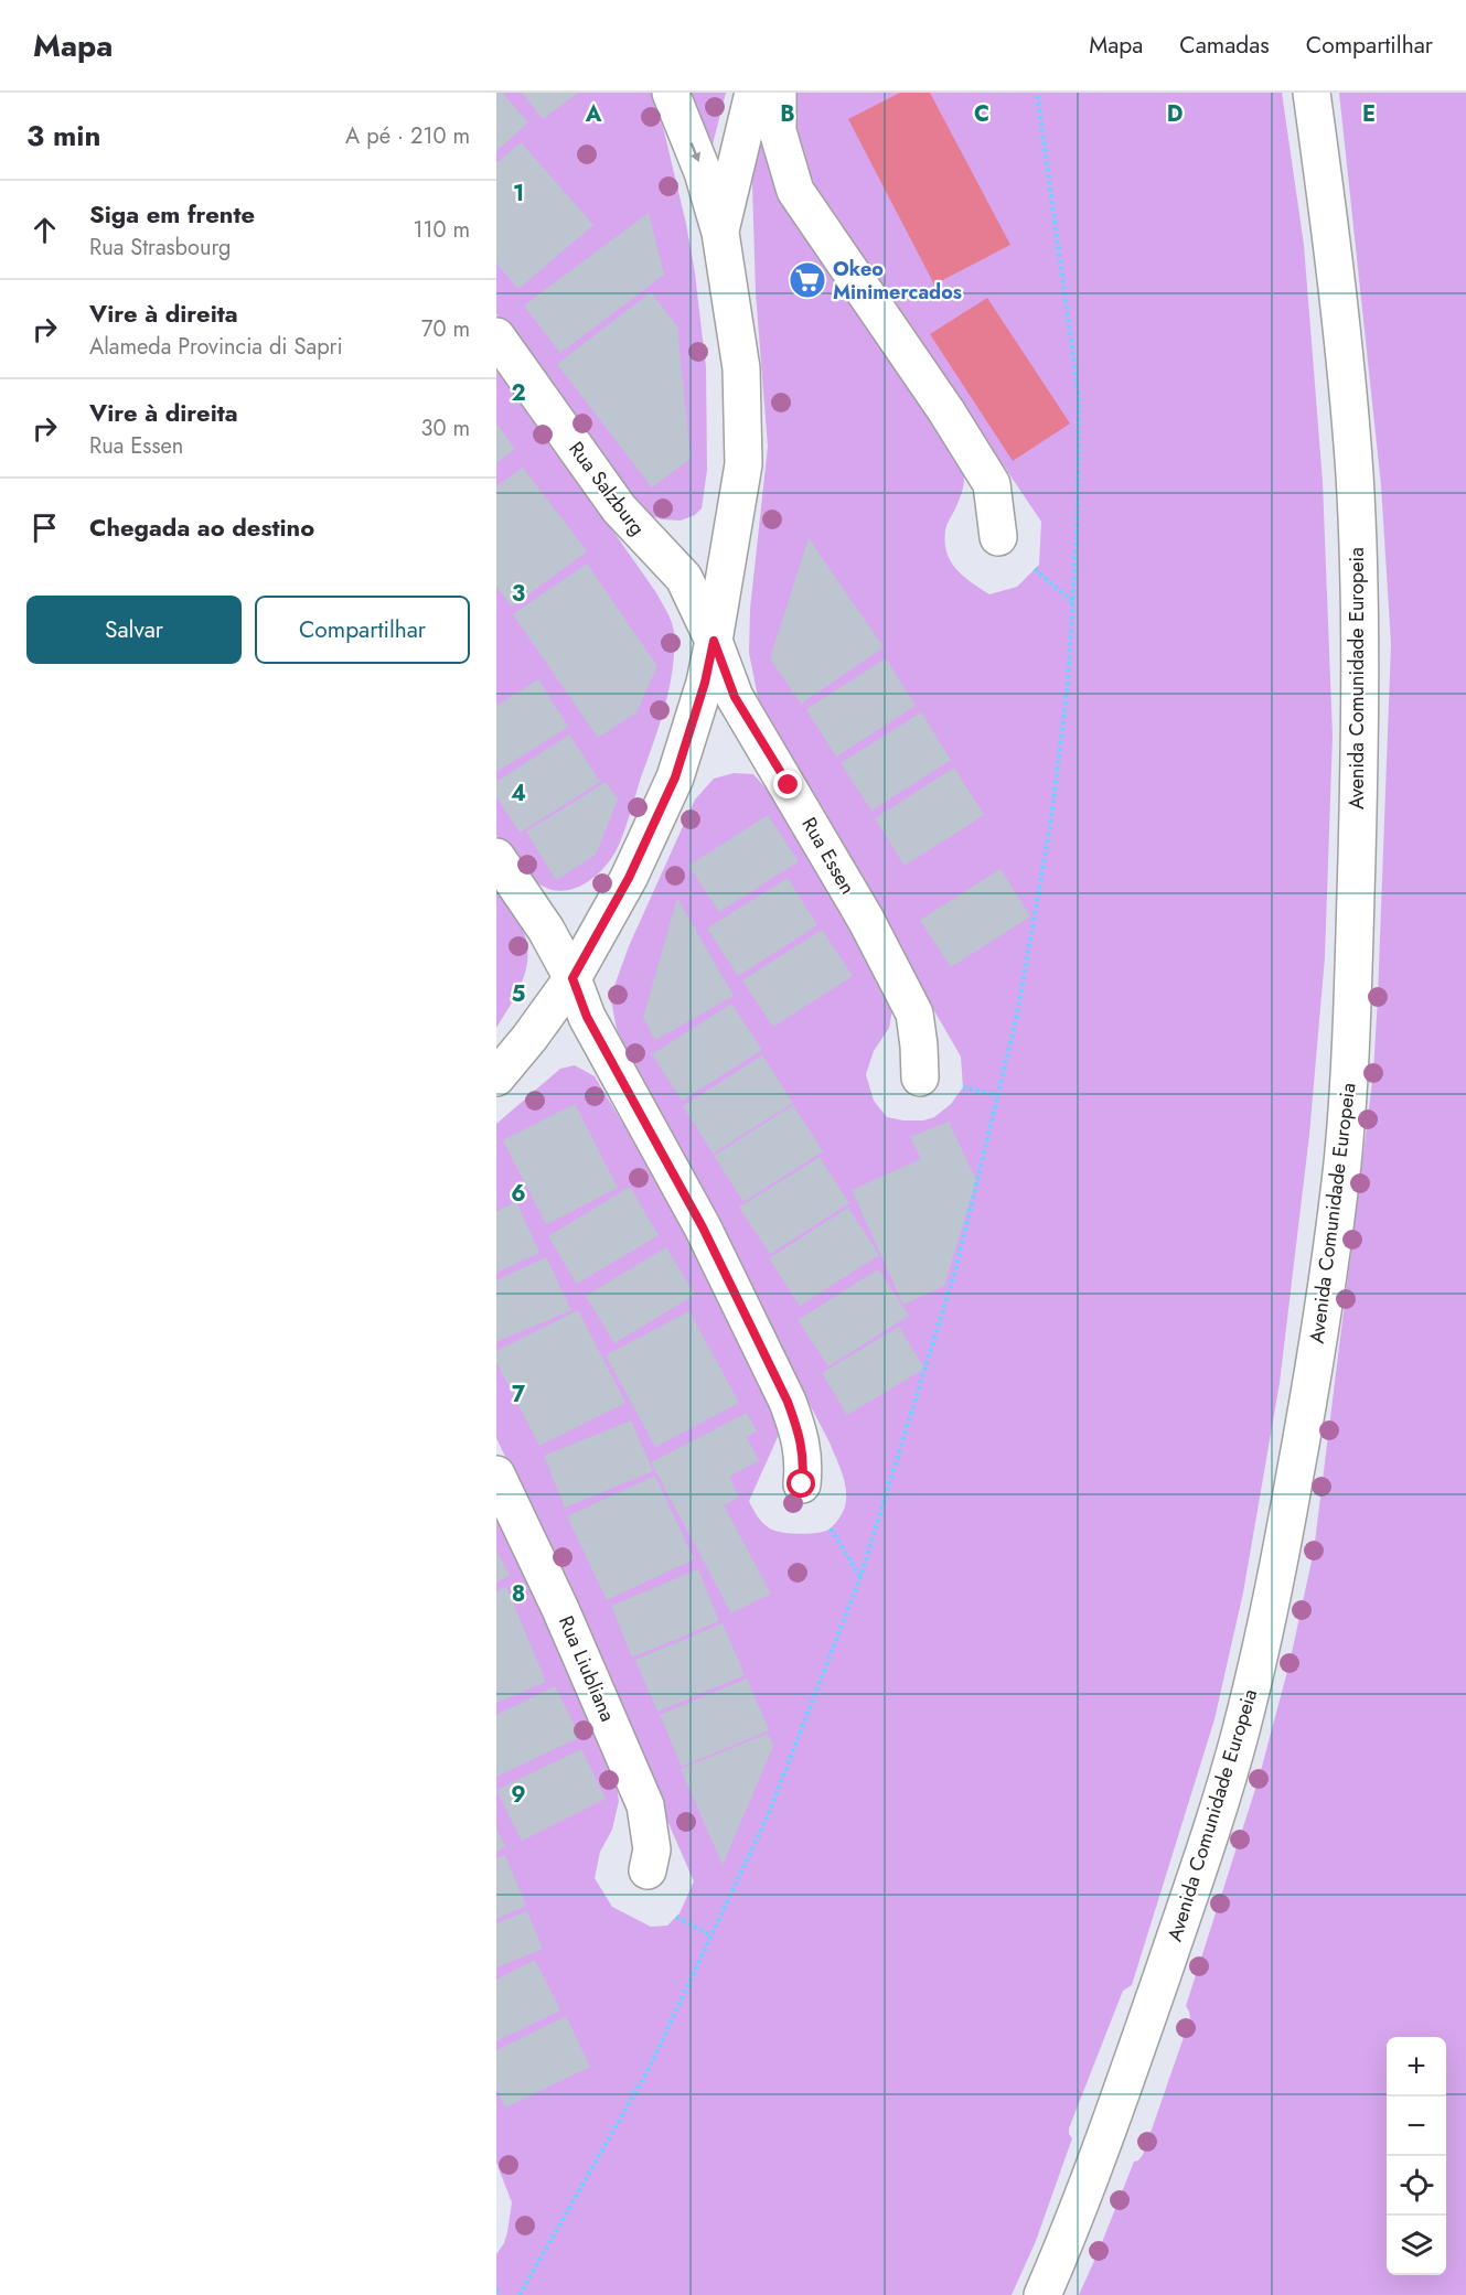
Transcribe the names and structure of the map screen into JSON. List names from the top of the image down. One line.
{"streets":{"street":["Rua Salzburg","Avenida Comunidade Europeia","Rua Essen","Rua Liubliana"]},"crossings":[["Rua Salzburg","Rua Essen"]],"places":{"supermarket":["Okeo Minimercados"]},"page":{"header":"Mapa","nav":["Mapa","Camadas","Compartilhar"],"heading":["3 min","A pé · 210 m"],"list":[["Siga em frente","Rua Strasbourg","110 m"],["Vire à direita","Alameda Provincia di Sapri","70 m"],["Vire à direita","Rua Essen","30 m"],"Chegada ao destino"],"buttons":["Salvar","Compartilhar"],"map_buttons":["+","−"]},"grid":{"columns":["A","B","C","D","E"],"rows":["1","2","3","4","5","6","7","8","9"]}}
